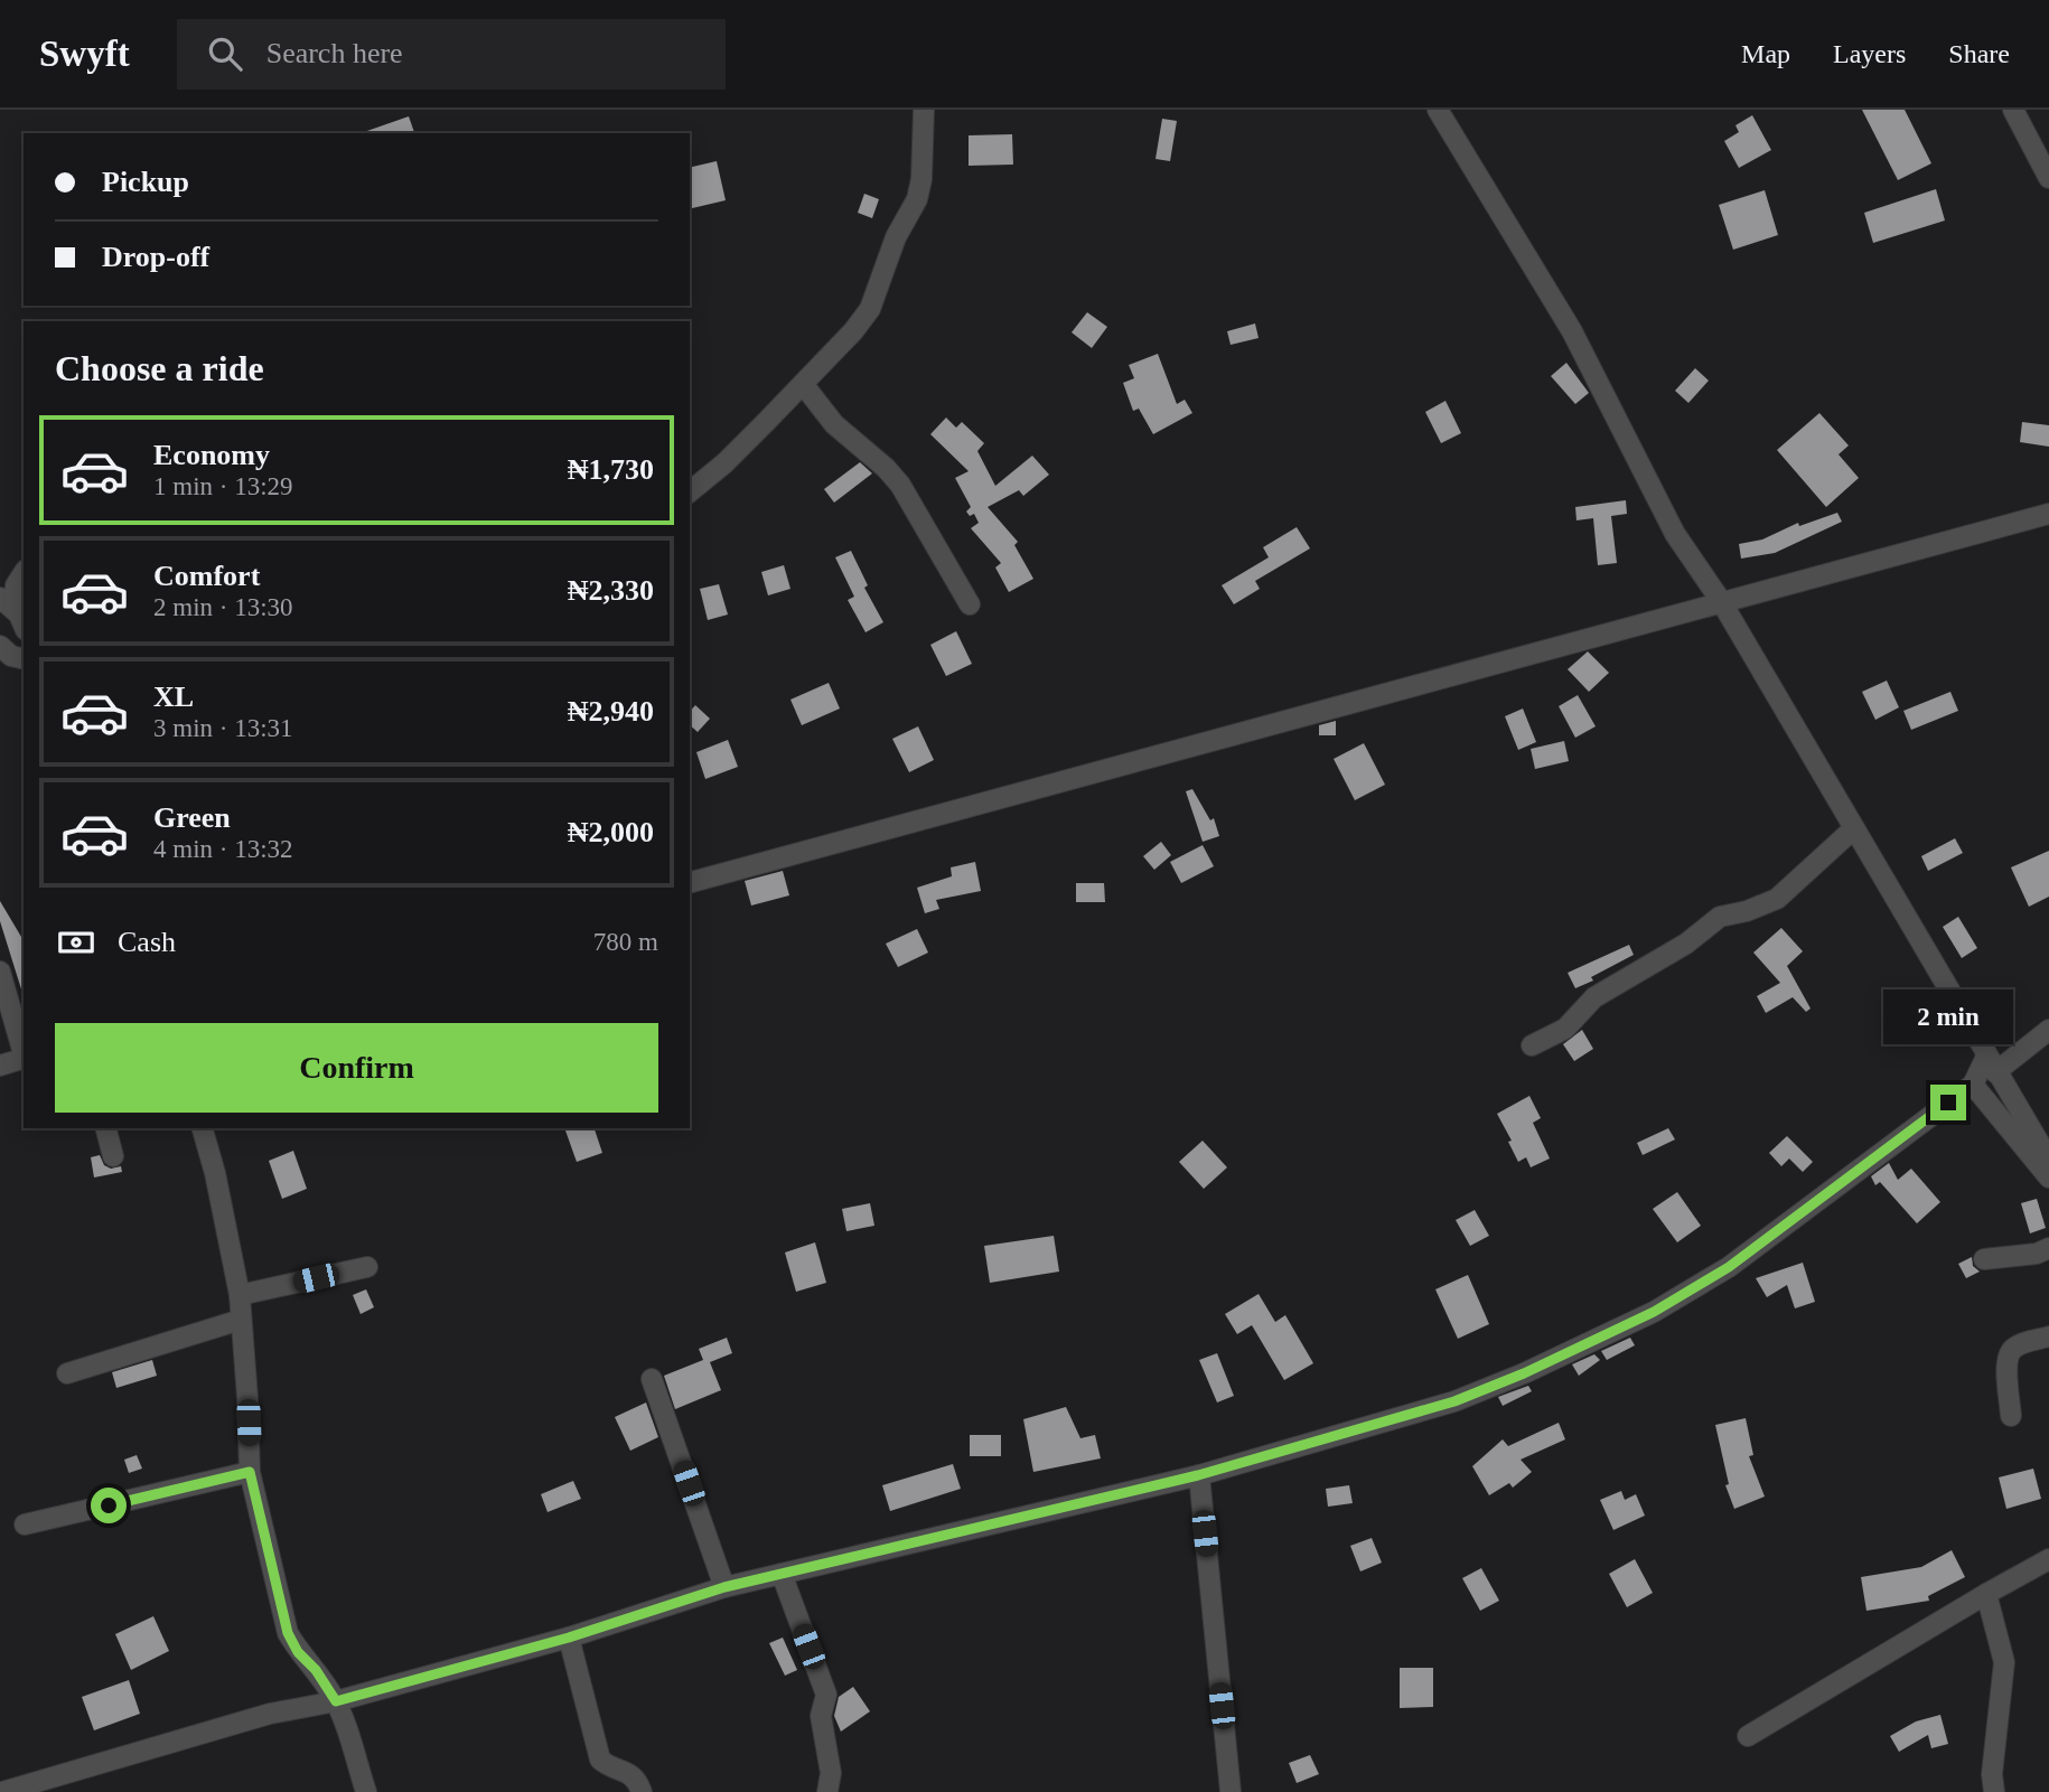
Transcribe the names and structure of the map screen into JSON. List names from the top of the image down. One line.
{"page":{"header":"Swyft","search":"Search here","nav":["Map","Layers","Share"],"banner":["Pickup","Drop-off"],"heading":"Choose a ride","list":[{"name":"Economy","note":"1 min · 13:29","value":"₦1,730"},{"name":"Comfort","note":"2 min · 13:30","value":"₦2,330"},{"name":"XL","note":"3 min · 13:31","value":"₦2,940"},{"name":"Green","note":"4 min · 13:32","value":"₦2,000"}],"pay":["Cash","780 m"],"bubble":"2 min","buttons":"Confirm"}}
